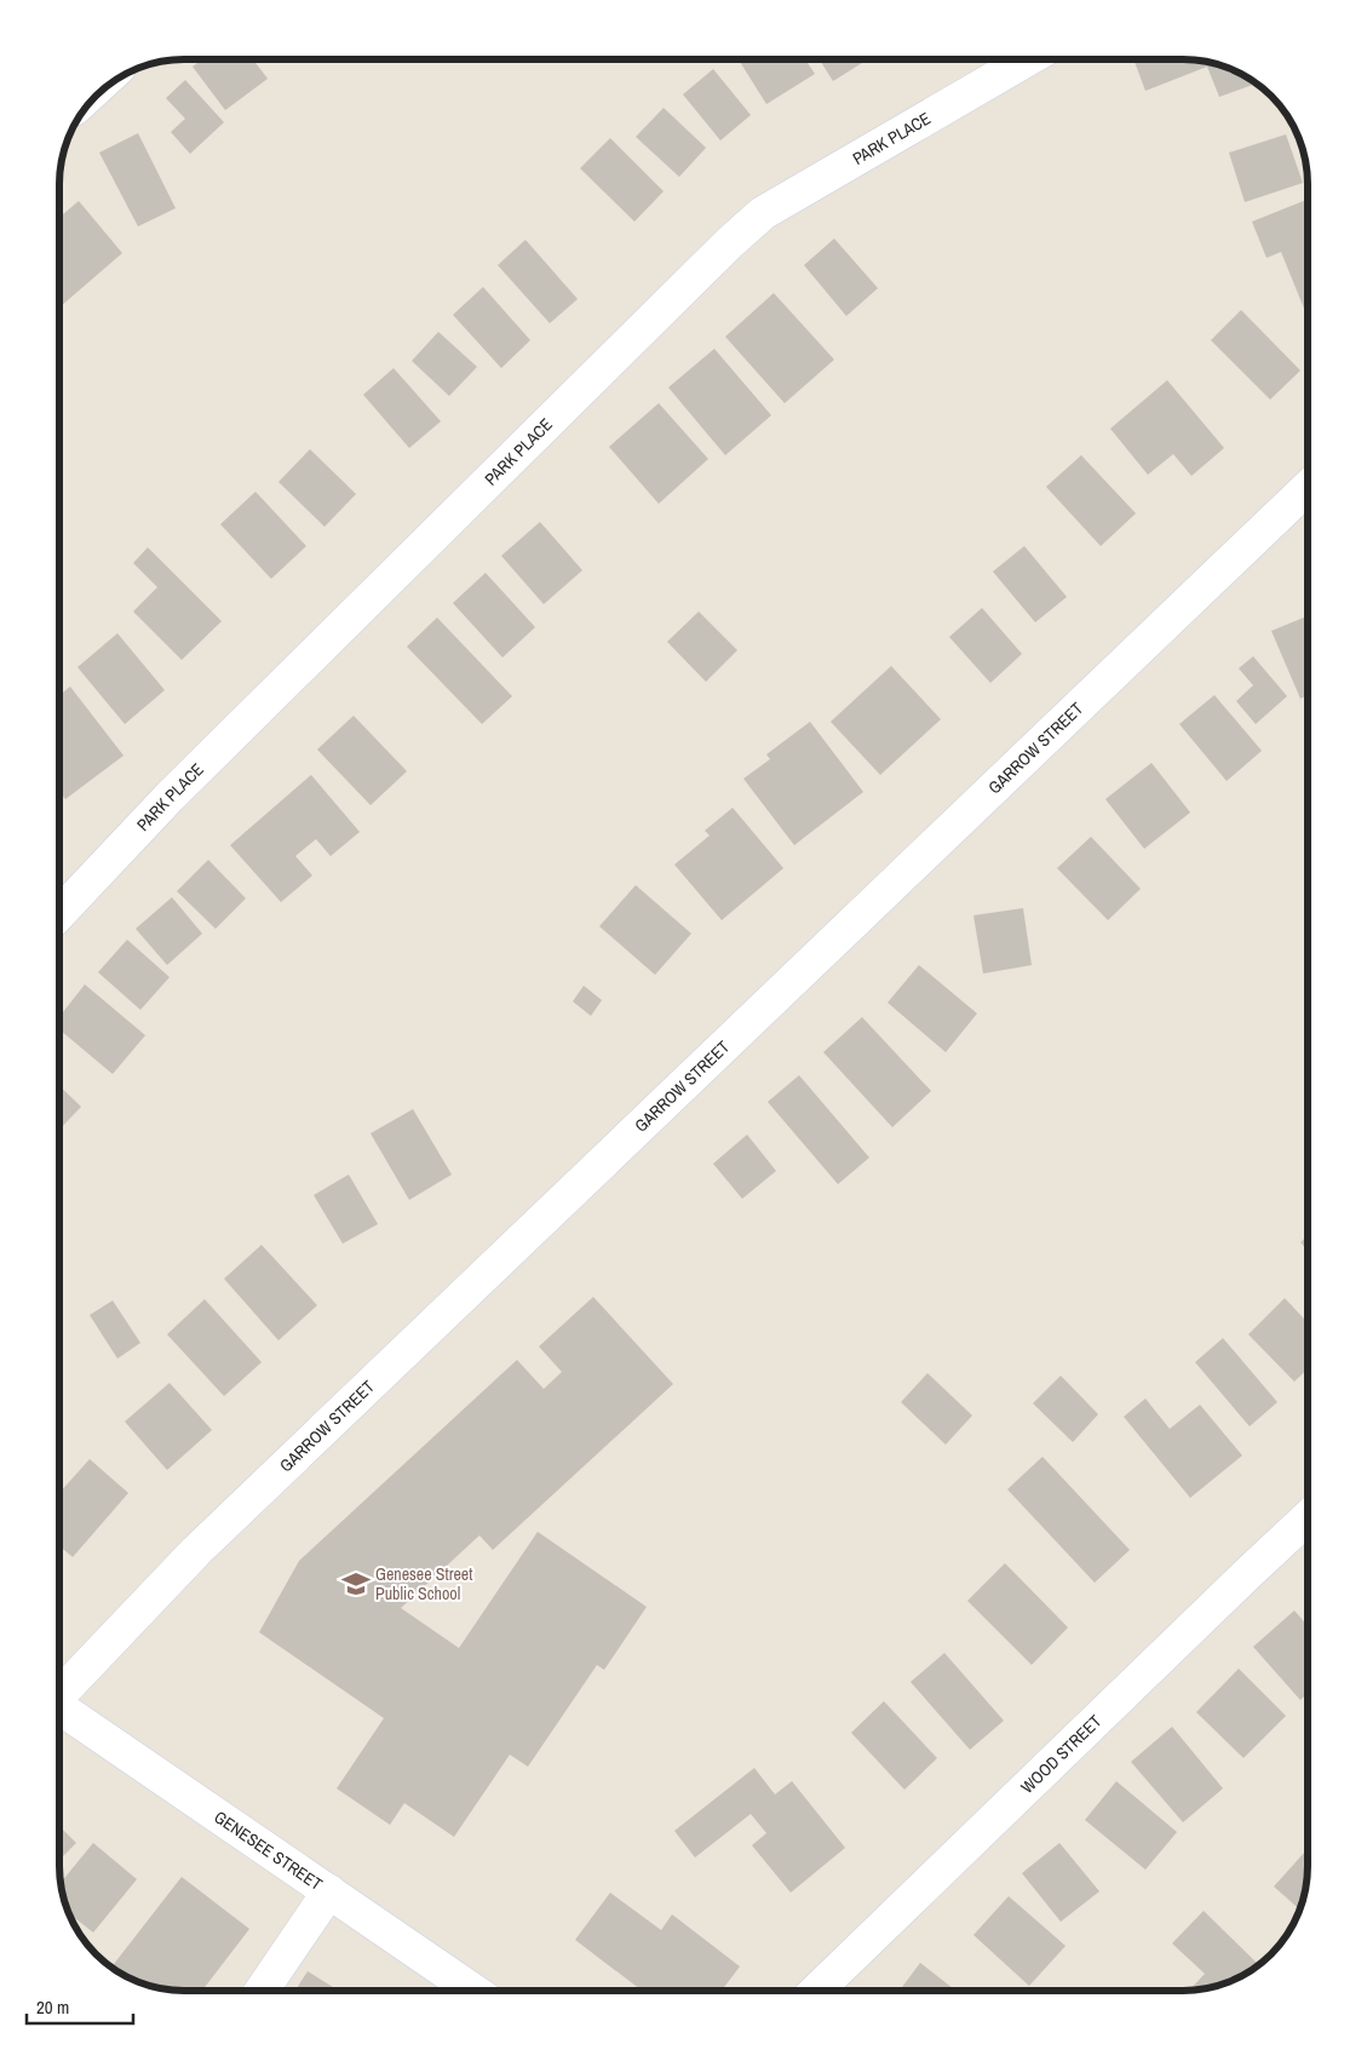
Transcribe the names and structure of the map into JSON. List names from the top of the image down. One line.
{"streets":{"street":["PARK PLACE","GARROW STREET","WOOD STREET","GENESEE STREET"]},"places":{"school or university":["Genesee Street Public School"]},"scale_bar":"20 m"}
